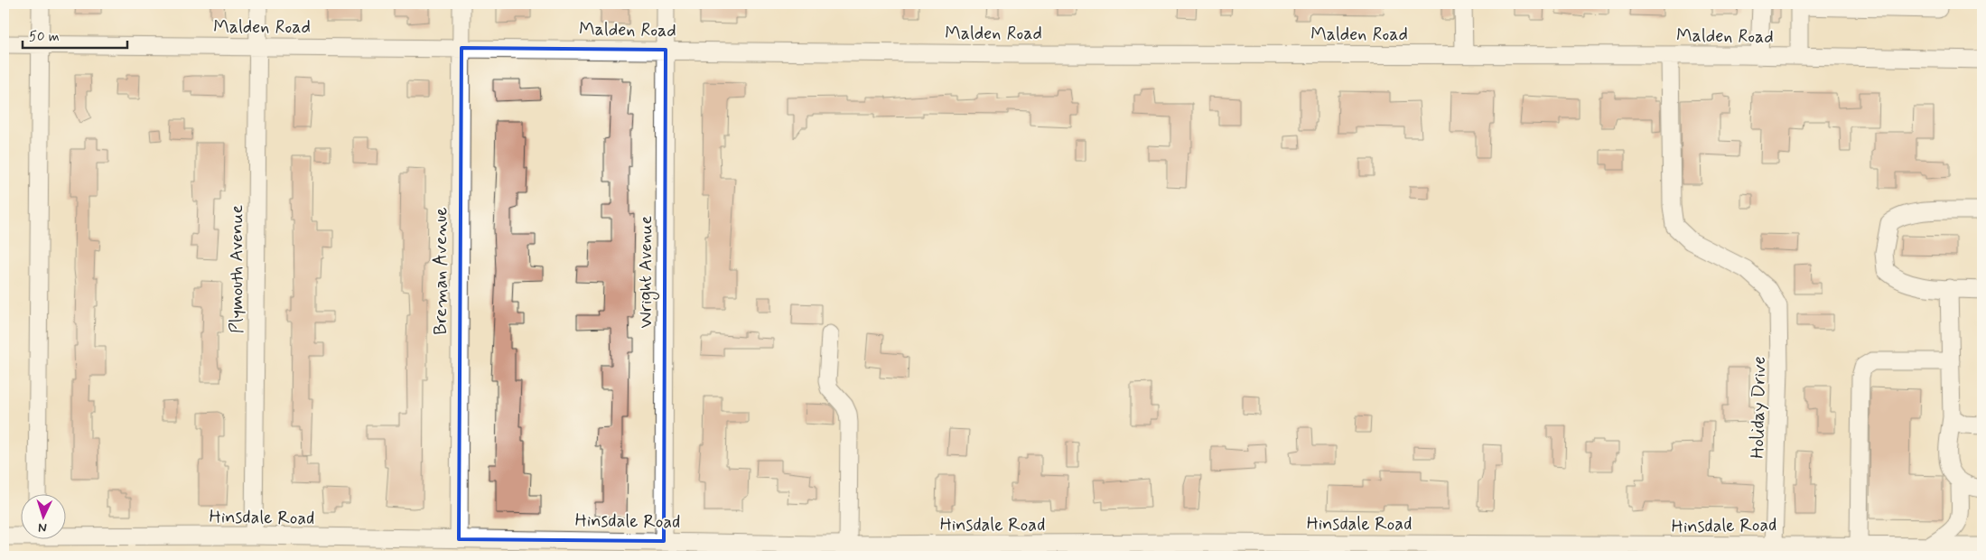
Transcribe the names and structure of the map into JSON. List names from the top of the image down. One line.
{"streets":{"street":["Malden Road","Plymouth Avenue","Breman Avenue","Wright Avenue","Holiday Drive","Hinsdale Road"]},"crossings":[["Malden Road","Plymouth Avenue"],["Malden Road","Breman Avenue"],["Malden Road","Wright Avenue"],["Malden Road","Holiday Drive"],["Plymouth Avenue","Hinsdale Road"],["Breman Avenue","Hinsdale Road"],["Wright Avenue","Hinsdale Road"],["Holiday Drive","Hinsdale Road"]],"scale_bar":"50 m","north":"bottom"}
